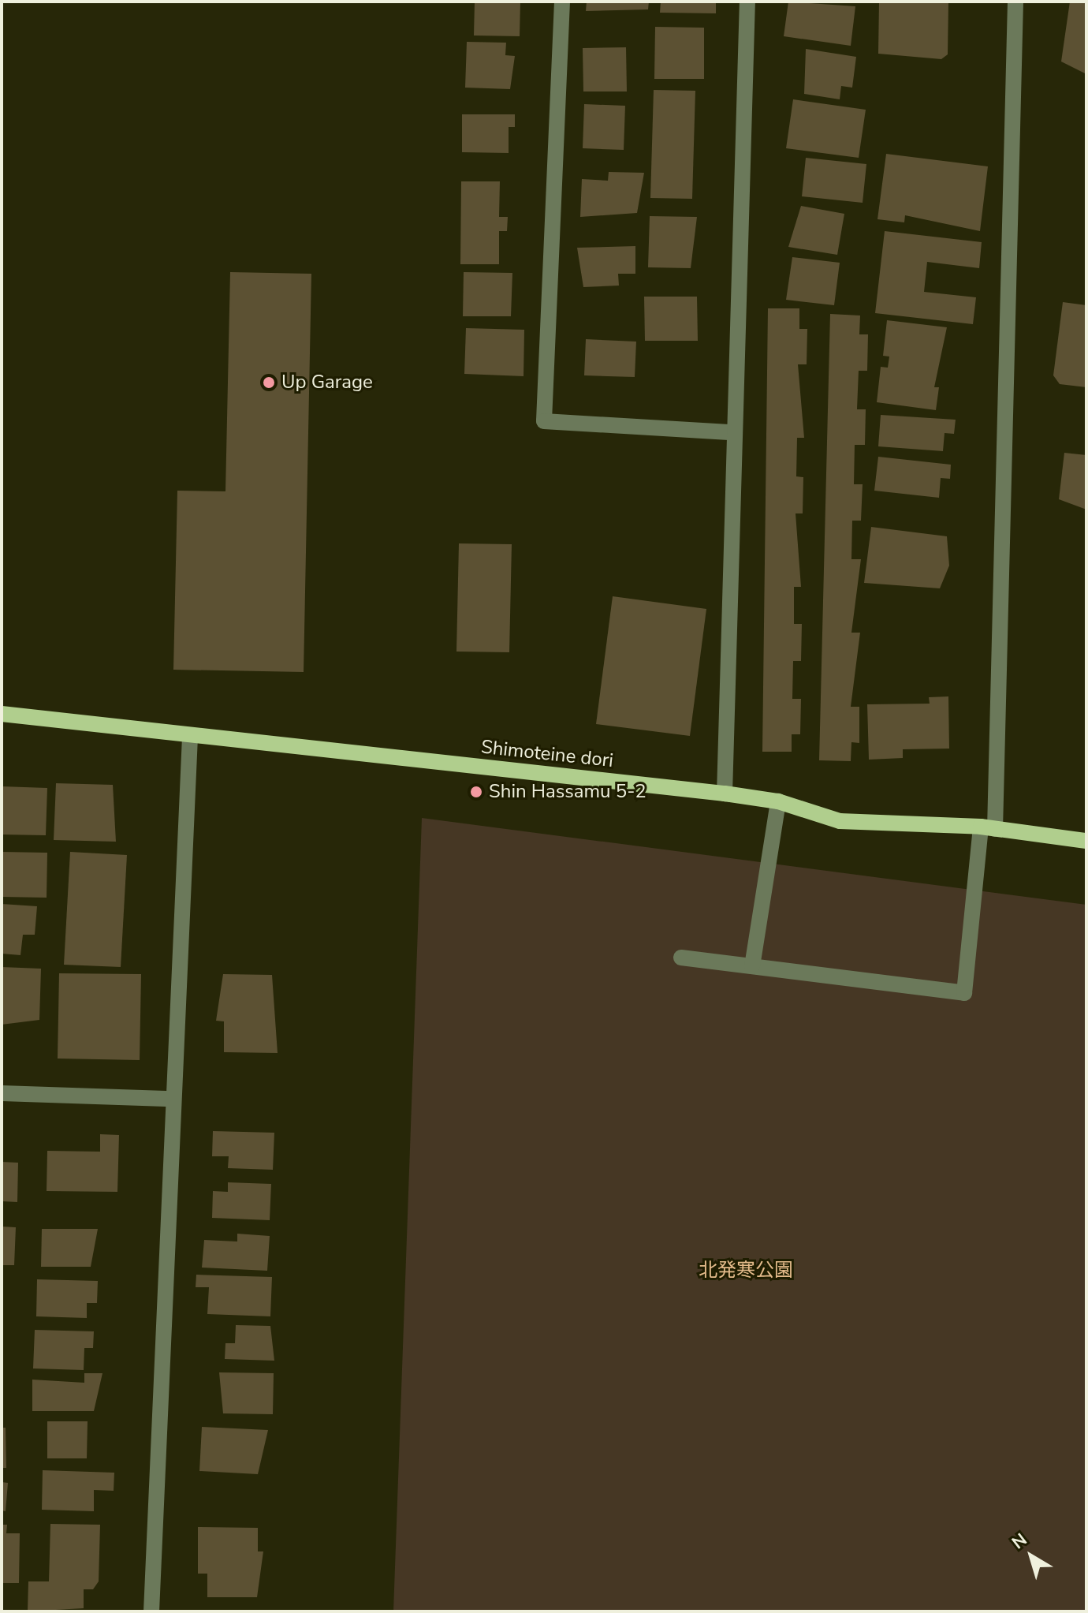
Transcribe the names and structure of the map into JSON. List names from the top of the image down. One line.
{"streets":{"main road":["Shimoteine dori"]},"parks":["北発寒公園"],"places":["Up Garage","Shin Hassamu 5-2"],"north":"top left"}
